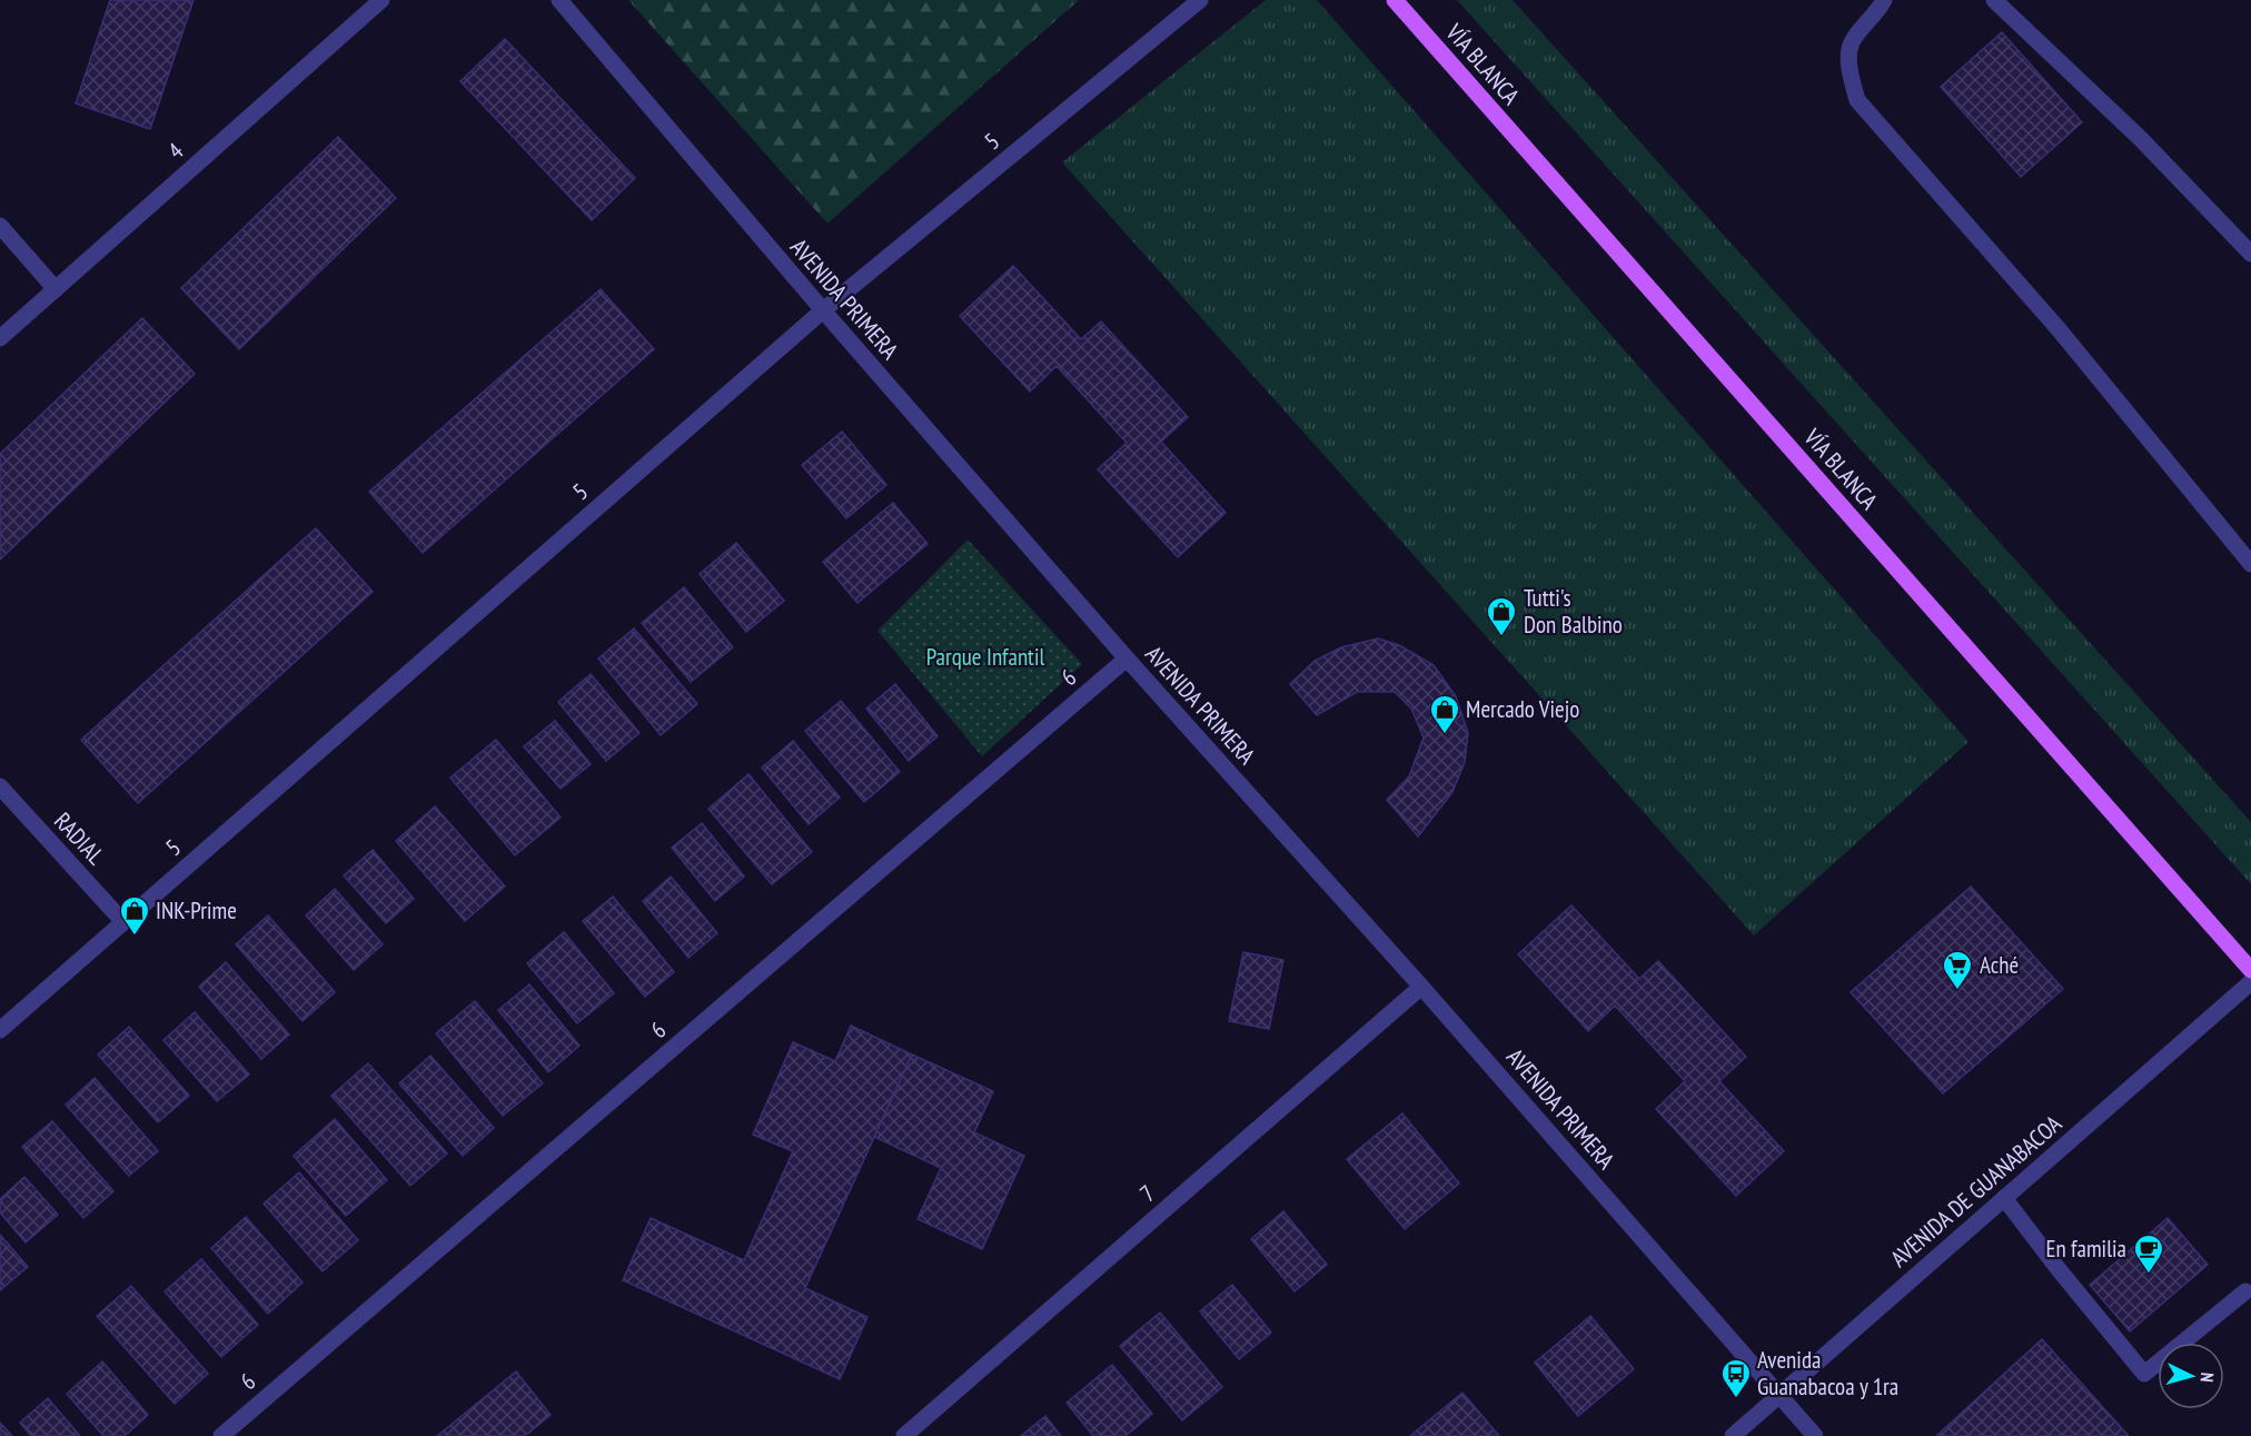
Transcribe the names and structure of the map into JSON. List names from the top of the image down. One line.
{"streets":{"main road":["VÍA BLANCA"],"street":["5","4","AVENIDA PRIMERA","6","RADIAL","AVENIDA DE GUANABACOA","7"]},"crossings":[["5","AVENIDA PRIMERA"],["5","RADIAL"],["AVENIDA PRIMERA","6"],["AVENIDA PRIMERA","AVENIDA DE GUANABACOA"],["AVENIDA PRIMERA","7"]],"parks":["Parque Infantil"],"places":{"shop":["Tutti's Don Balbino","Mercado Viejo","INK-Prime"],"supermarket":["Aché"],"cafe":["En familia"],"bus stop":["Avenida Guanabacoa y 1ra"]},"north":"right"}
